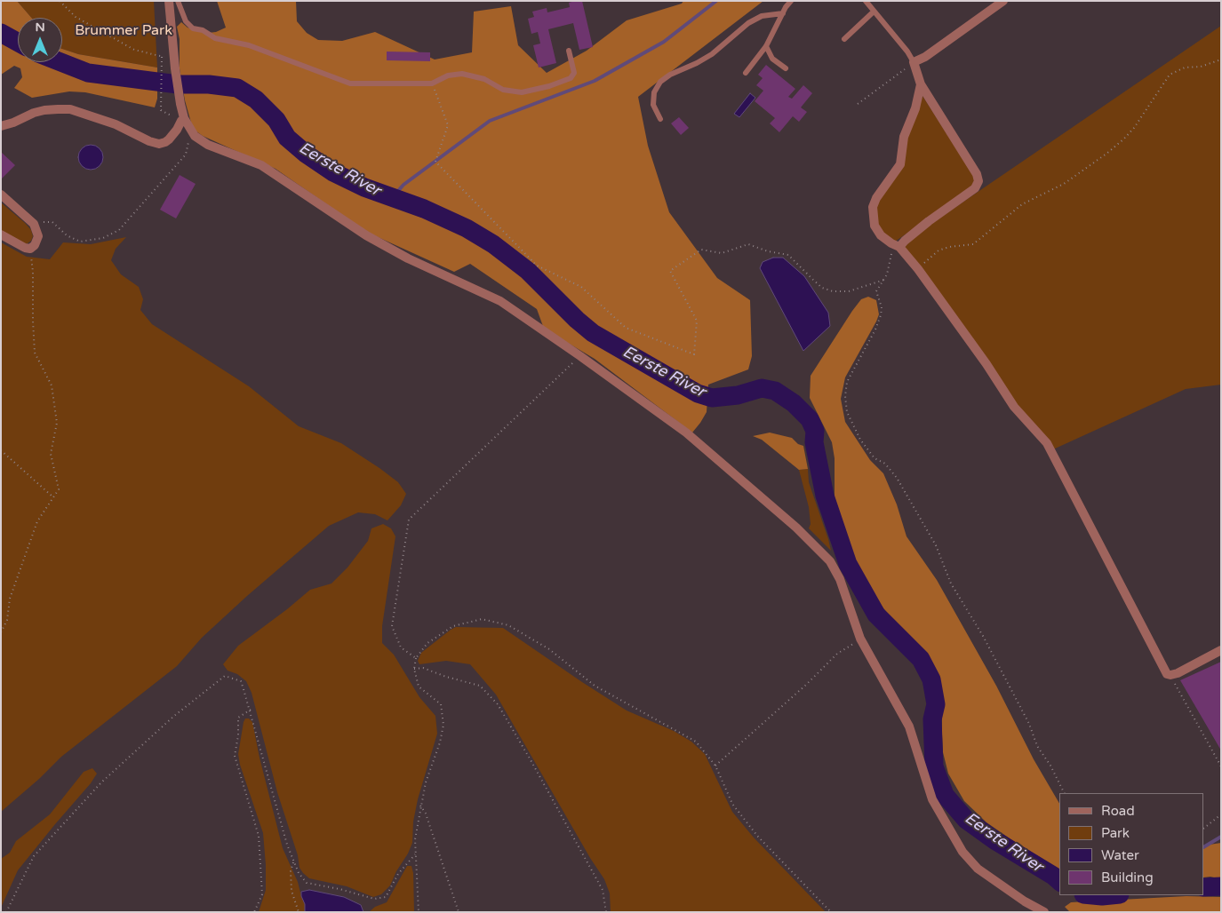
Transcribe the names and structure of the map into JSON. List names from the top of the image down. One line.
{"water":["Eerste River"],"parks":["Brummer Park"],"legend":["Road","Park","Water","Building"],"north":"top"}
